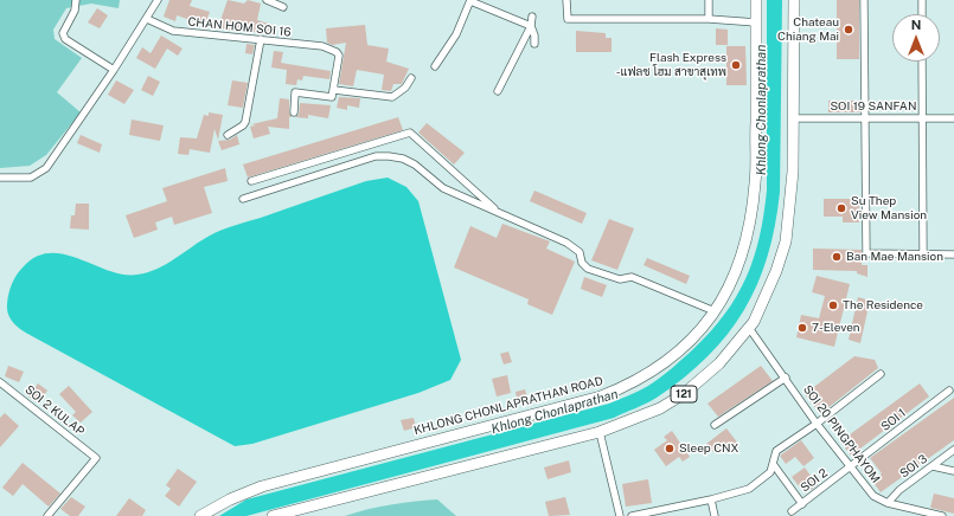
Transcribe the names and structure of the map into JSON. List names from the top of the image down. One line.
{"streets":{"main road":["121","KHLONG CHONLAPRATHAN ROAD"],"street":["CHAN HOM SOI 16","SOI 19 SANFAN","SOI 2 KULAP","SOI 1","SOI 20 PINGPHAYOM","SOI 3","SOI 2"]},"crossings":[["SOI 19 SANFAN","121"],["121","SOI 20 PINGPHAYOM"],["SOI 1","SOI 20 PINGPHAYOM"],["SOI 1","SOI 2"],["SOI 20 PINGPHAYOM","SOI 3"],["SOI 20 PINGPHAYOM","SOI 2"]],"water":["Khlong Chonlaprathan"],"places":["Chateau Chiang Mai","Flash Express -แฟลช โฮม สาขาสุเทพ","Su Thep View Mansion","Ban Mae Mansion","The Residence","7-Eleven","Sleep CNX"],"north":"top"}
